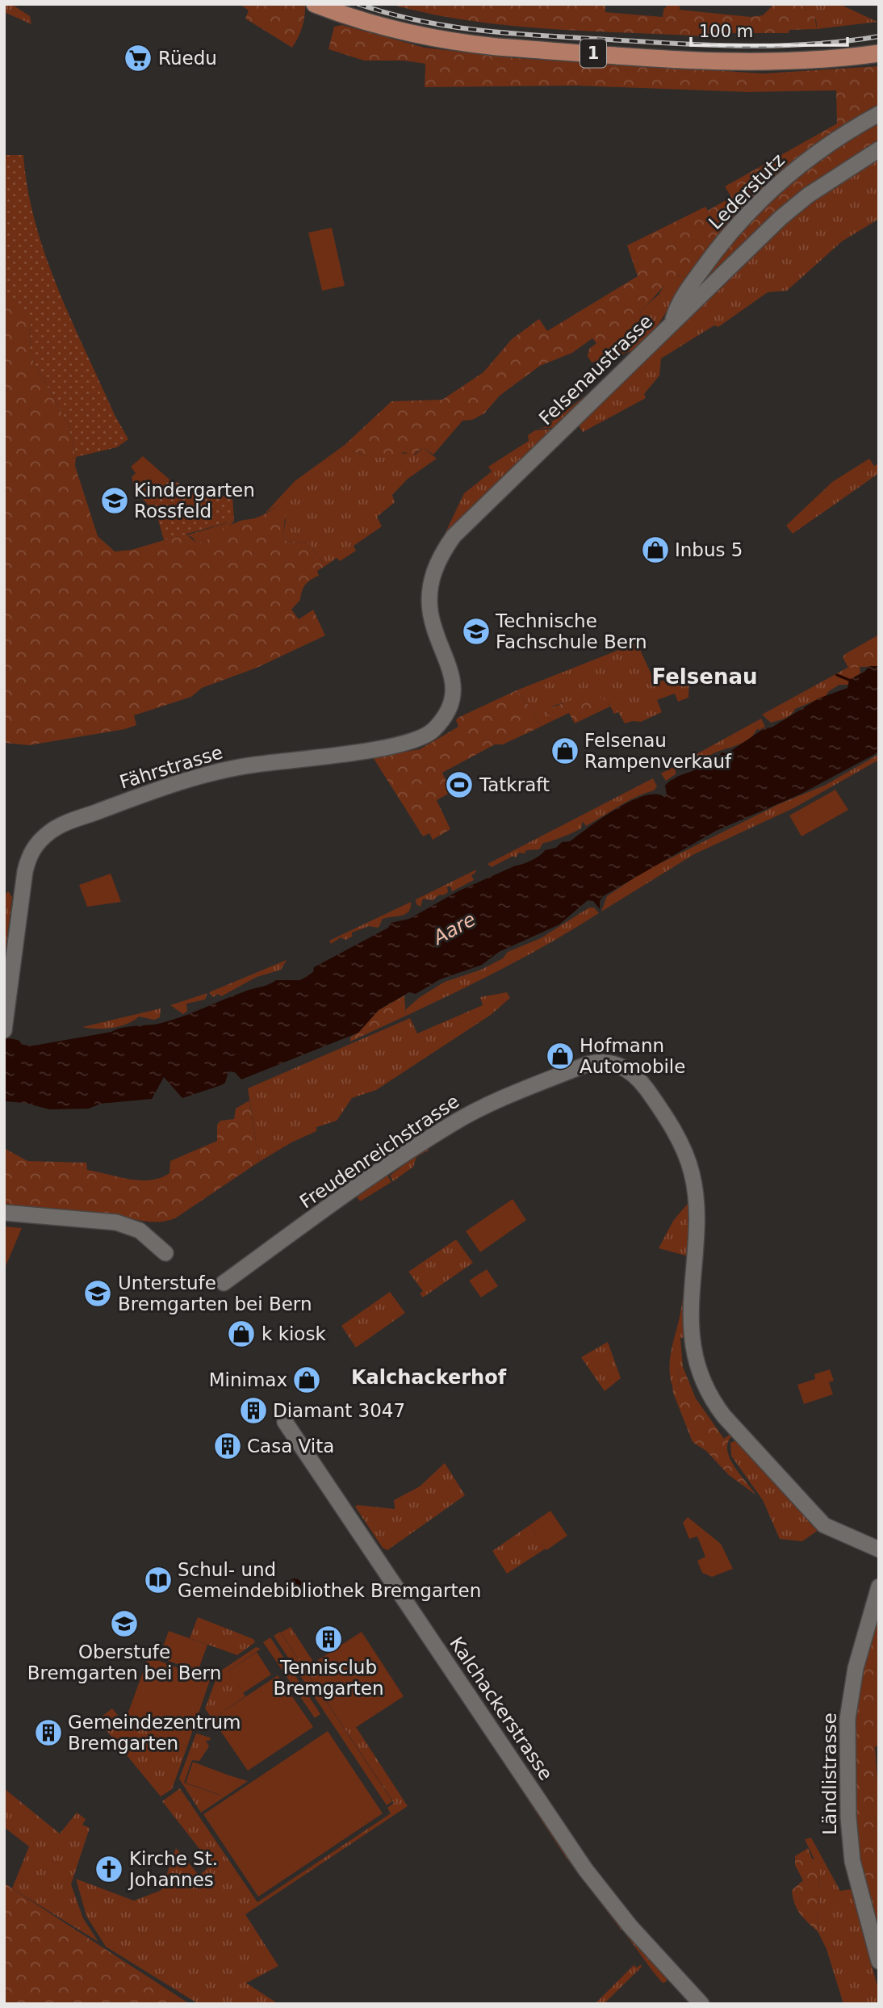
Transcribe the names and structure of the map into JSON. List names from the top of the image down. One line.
{"streets":{"main road":["1"],"street":["Lederstutz","Felsenaustrasse","Fährstrasse","Freudenreichstrasse","Kalchackerstrasse","Ländlistrasse"]},"crossings":[["Lederstutz","Felsenaustrasse"],["Felsenaustrasse","Fährstrasse"]],"districts":["Felsenau","Kalchackerhof"],"water":["Aare"],"places":{"supermarket":["Rüedu"],"school or university":["Kindergarten Rossfeld","Technische Fachschule Bern","Unterstufe Bremgarten bei Bern","Oberstufe Bremgarten bei Bern"],"shop":["Inbus 5","Felsenau Rampenverkauf","Hofmann Automobile","k kiosk","Minimax"],"sports":["Tatkraft"],"building":["Diamant 3047","Casa Vita","Tennisclub Bremgarten","Gemeindezentrum Bremgarten"],"library":["Schul- und Gemeindebibliothek Bremgarten"],"church":["Kirche St. Johannes"]},"scale_bar":"100 m"}
